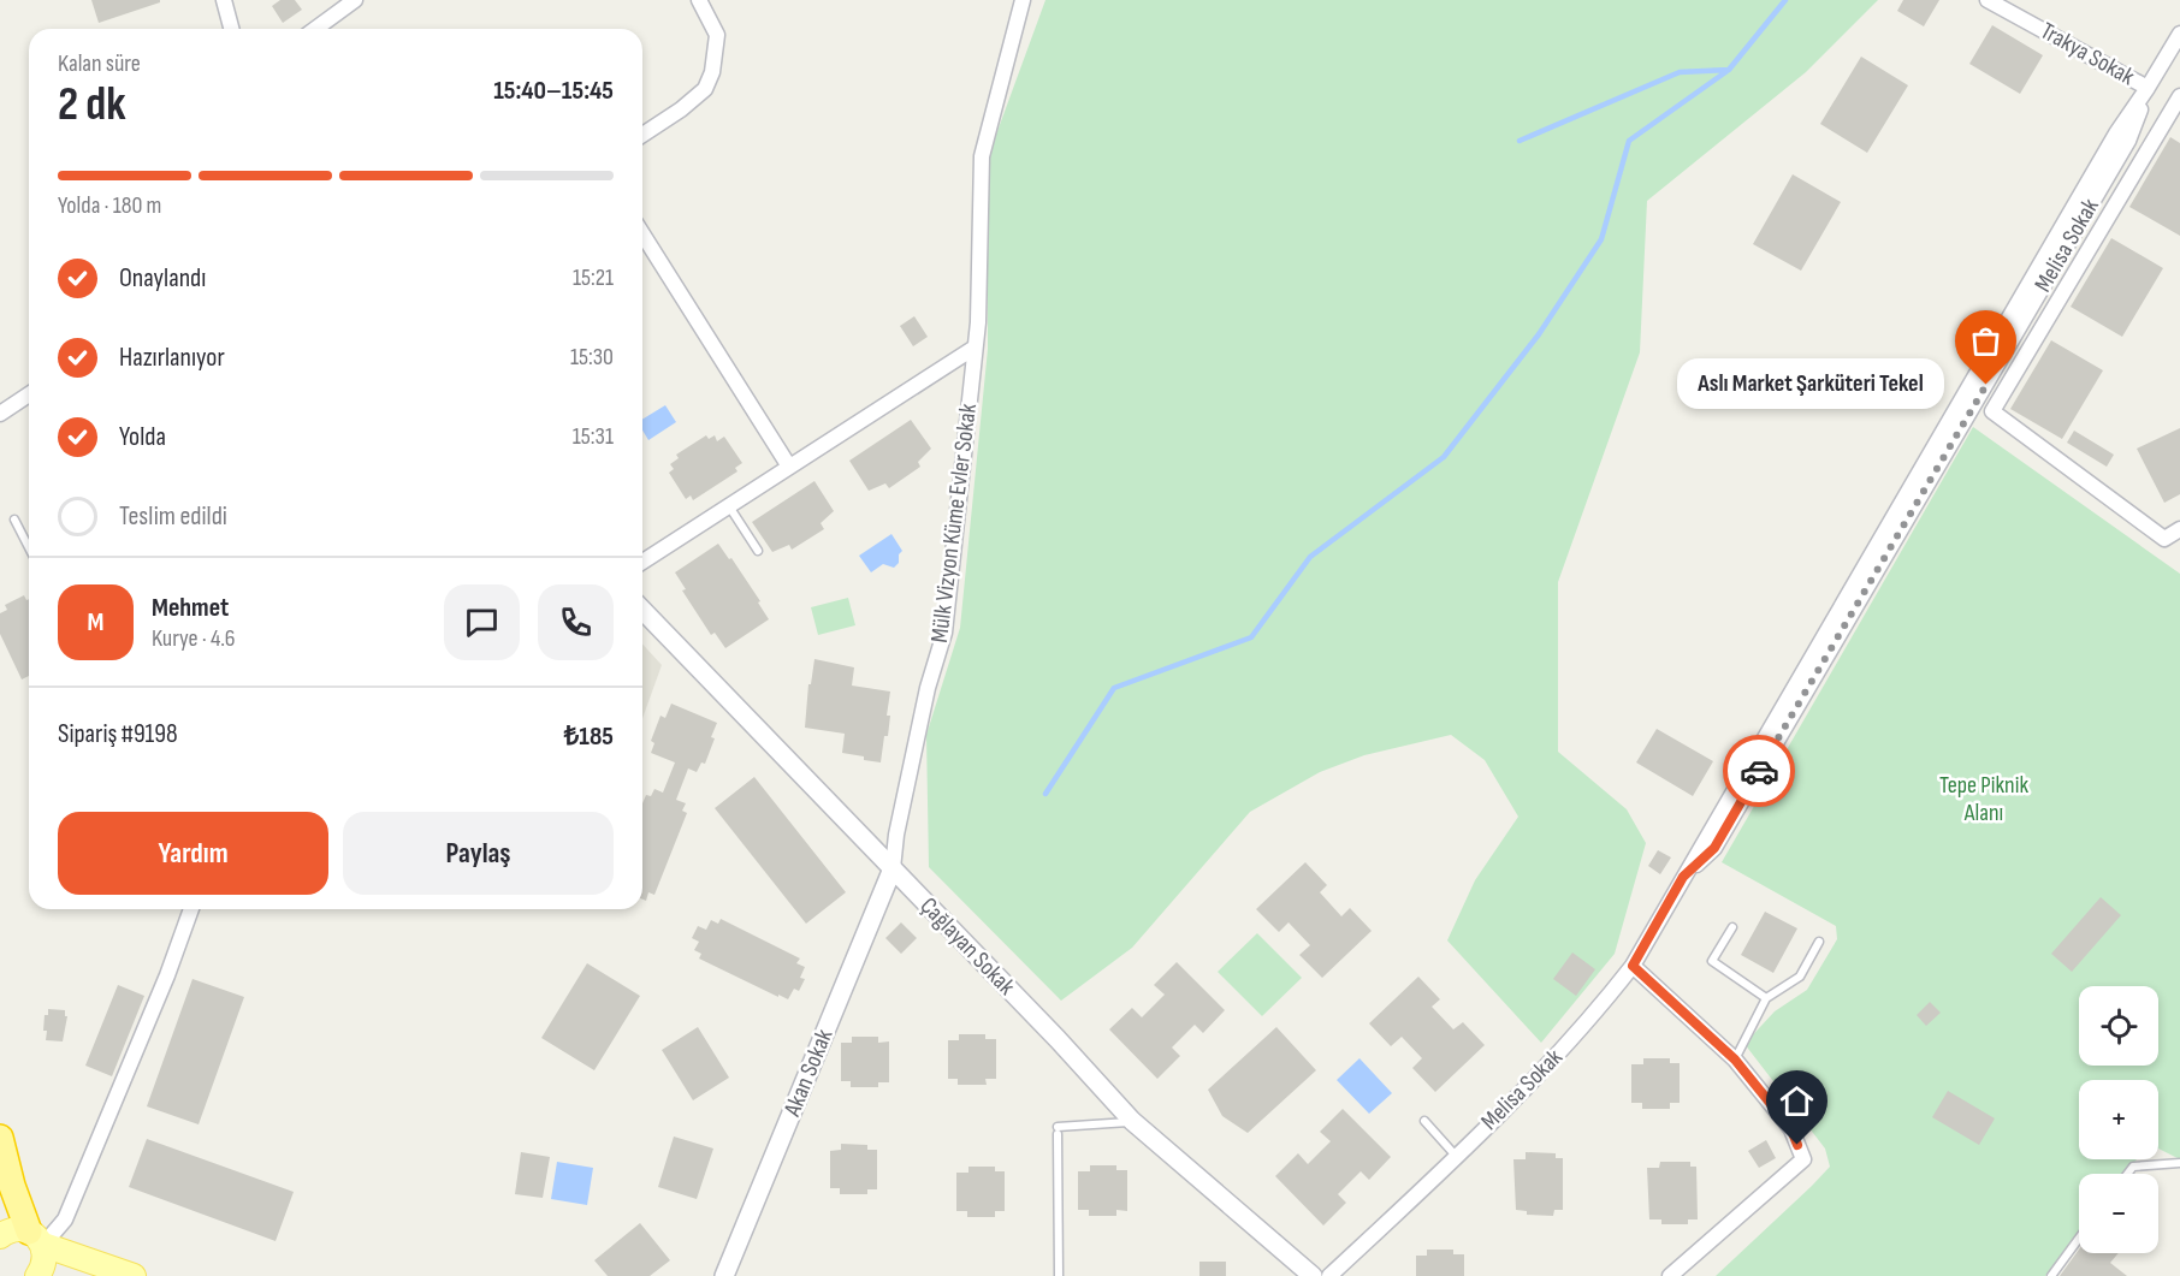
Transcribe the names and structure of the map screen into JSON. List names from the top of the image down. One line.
{"streets":{"street":["Trakya Sokak","Melisa Sokak","Mülk Vizyon Küme Evler Sokak","Çağlayan Sokak","Akan Sokak"]},"crossings":[["Trakya Sokak","Melisa Sokak"],["Mülk Vizyon Küme Evler Sokak","Çağlayan Sokak"],["Mülk Vizyon Küme Evler Sokak","Akan Sokak"],["Çağlayan Sokak","Akan Sokak"]],"parks":["Tepe Piknik Alanı"],"places":["Aslı Market Şarküteri Tekel"],"page":{"heading":["2 dk","Kalan süre","15:40–15:45"],"panel":["Mehmet","Kurye · 4.6","Sipariş #9198","₺185"],"bar":"Yolda · 180 m","list":[["Onaylandı","15:21"],["Hazırlanıyor","15:30"],["Yolda","15:31"],"Teslim edildi"],"bubble":"Aslı Market Şarküteri Tekel","round":"M","buttons":["Yardım","Paylaş"],"map_buttons":["+","−"]}}
